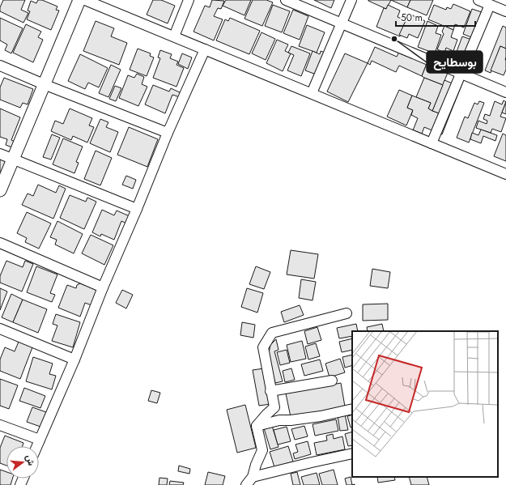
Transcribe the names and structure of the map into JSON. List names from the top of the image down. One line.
{"places":["بوسطايح"],"scale_bar":"50 m","north":"right"}
